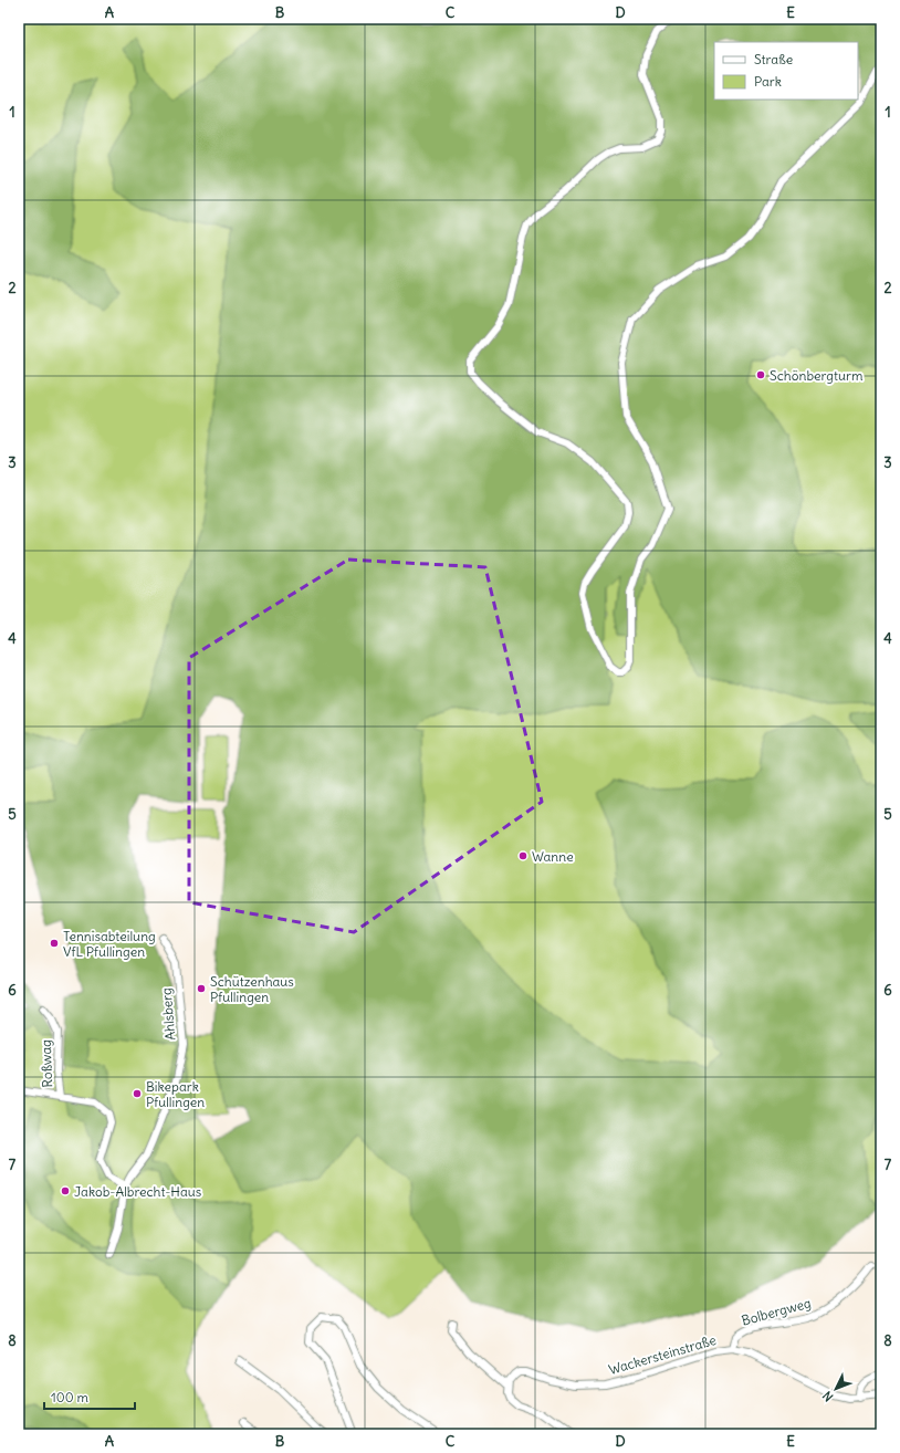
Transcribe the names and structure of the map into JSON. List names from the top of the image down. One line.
{"streets":{"street":["Ahlsberg","Roßwag","Bolbergweg","Wackersteinstraße"]},"crossings":[["Bolbergweg","Wackersteinstraße"]],"places":["Schönbergturm","Wanne","Tennisabteilung VfL Pfullingen","Schützenhaus Pfullingen","Bikepark Pfullingen","Jakob-Albrecht-Haus"],"legend":["Straße","Park"],"scale_bar":"100 m","north":"bottom left","grid":{"columns":["A","B","C","D","E"],"rows":["1","2","3","4","5","6","7","8"]}}
